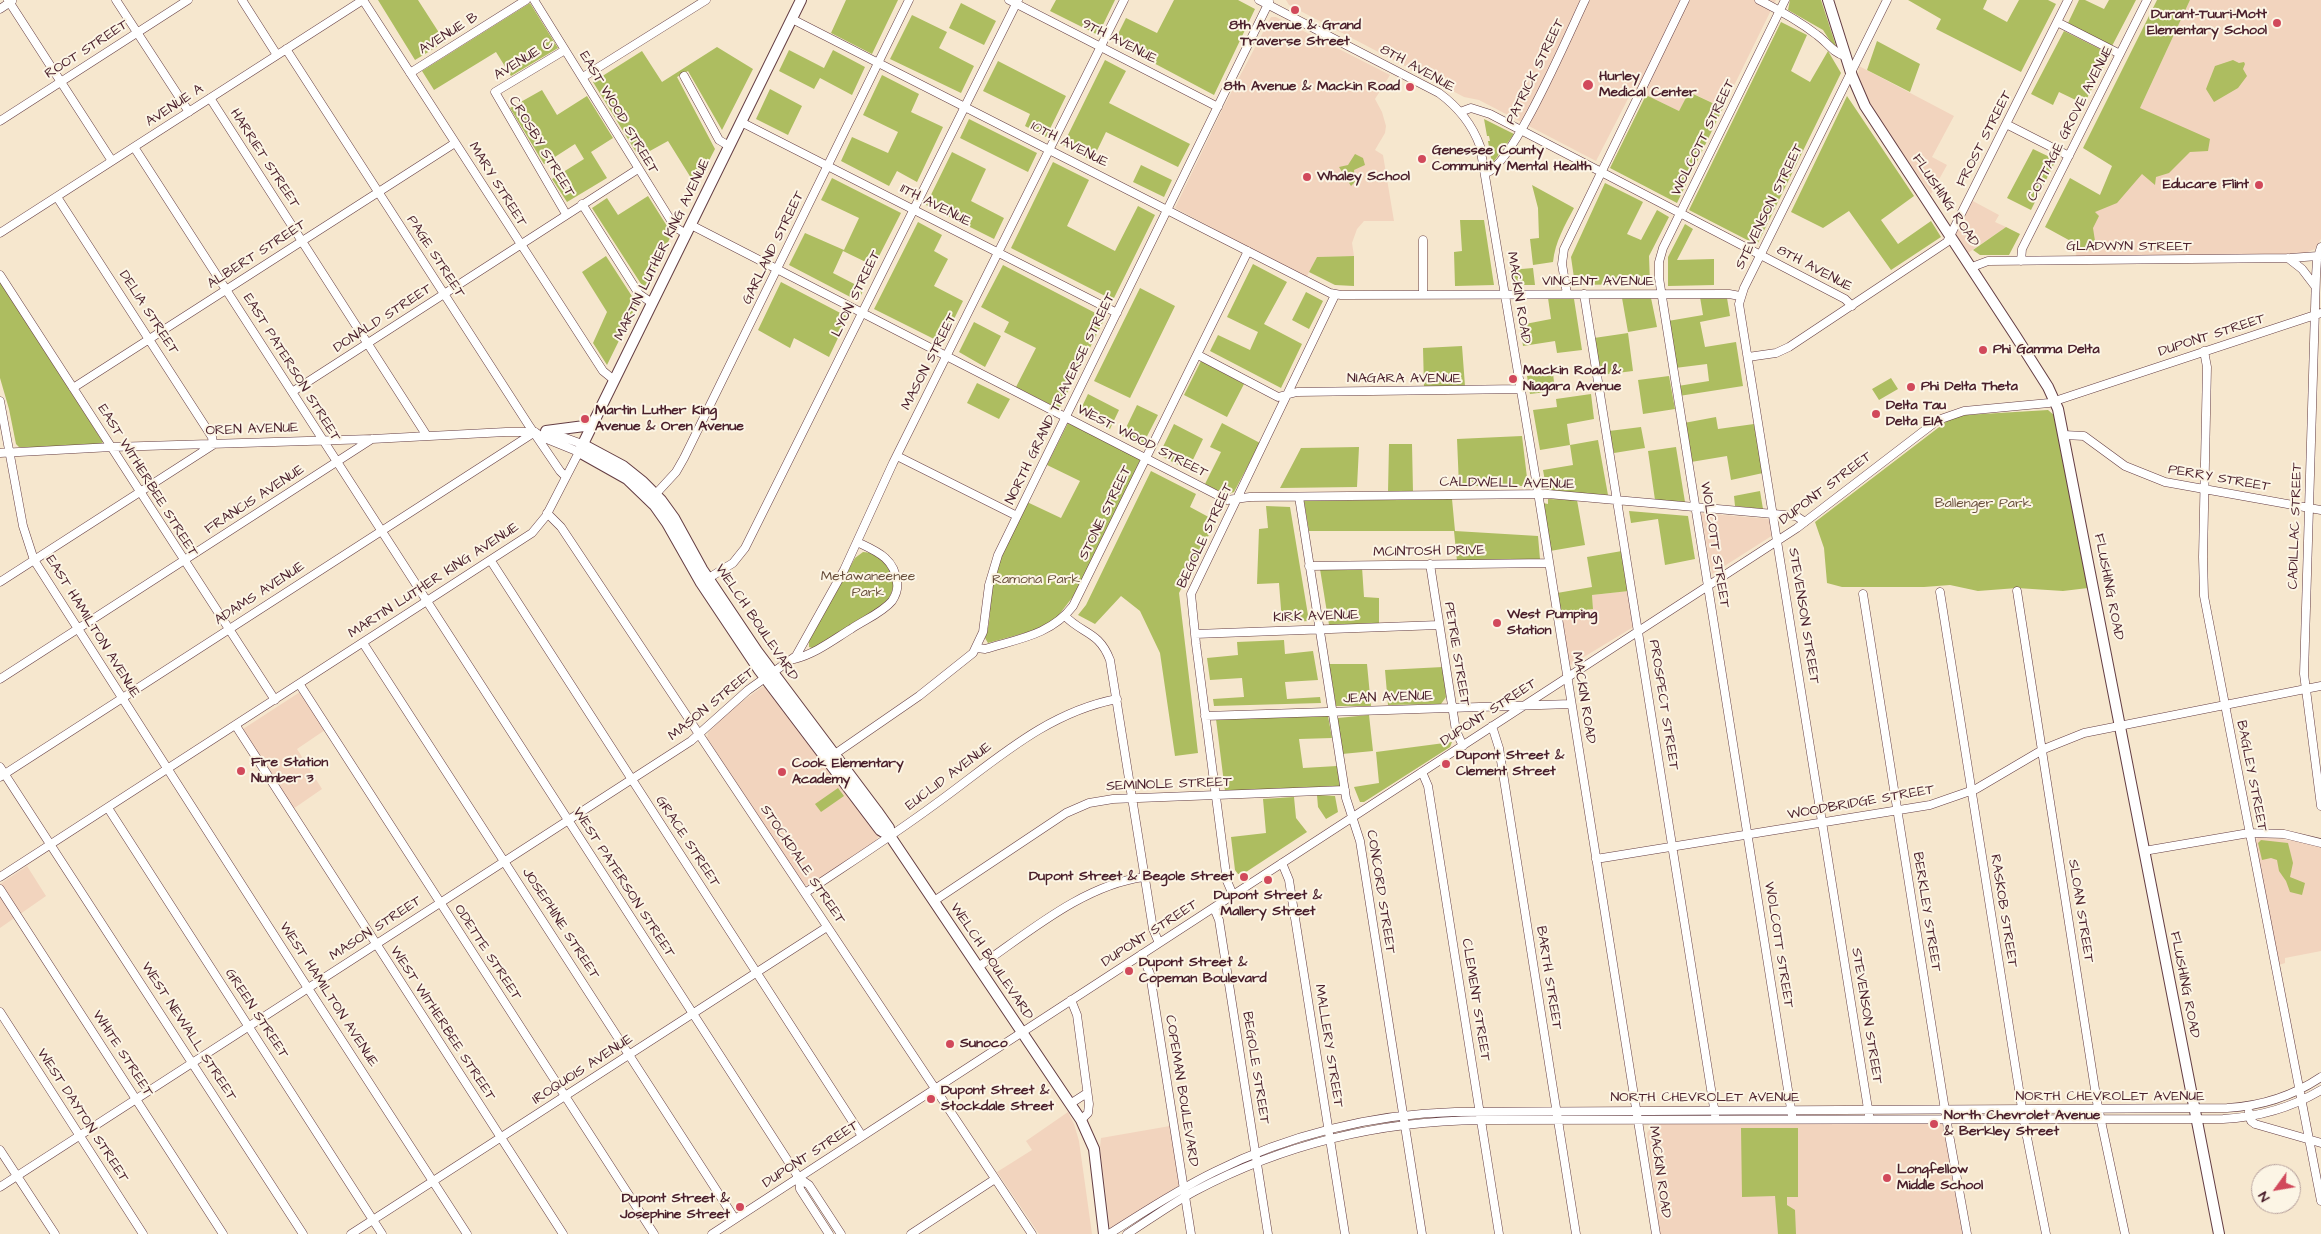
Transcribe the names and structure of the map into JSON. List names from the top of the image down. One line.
{"streets":{"main road":["FLUSHING ROAD","MARTIN LUTHER KING AVENUE","WELCH BOULEVARD"],"street":["AVENUE B","9TH AVENUE","ROOT STREET","AVENUE C","8TH AVENUE","PATRICK STREET","AVENUE A","EAST WOOD STREET","COTTAGE GROVE AVENUE","WOLCOTT STREET","FROST STREET","10TH AVENUE","CROSBY STREET","HARRIET STREET","MARY STREET","11TH AVENUE","STEVENSON STREET","GLADWYN STREET","GARLAND STREET","ALBERT STREET","PAGE STREET","VINCENT AVENUE","LYON STREET","MACKIN ROAD","DELIA STREET","DONALD STREET","DUPONT STREET","MASON STREET","EAST PATERSON STREET","NIAGARA AVENUE","NORTH GRAND TRAVERSE STREET","OREN AVENUE","WEST WOOD STREET","PERRY STREET","EAST WITHERBEE STREET","CALDWELL AVENUE","FRANCIS AVENUE","STONE STREET","CADILLAC STREET","BEGOLE STREET","MCINTOSH DRIVE","ADAMS AVENUE","KIRK AVENUE","EAST HAMILTON AVENUE","PETRIE STREET","JEAN AVENUE","PROSPECT STREET","BAGLEY STREET","EUCLID AVENUE","SEMINOLE STREET","WOODBRIDGE STREET","GRACE STREET","STOCKDALE STREET","WEST PATERSON STREET","CONCORD STREET","RASKOB STREET","SLOAN STREET","BERKLEY STREET","JOSEPHINE STREET","ODETTE STREET","BARTH STREET","WEST HAMILTON AVENUE","CLEMENT STREET","GREEN STREET","WEST WITHERBEE STREET","WEST NEWALL STREET","MALLERY STREET","WHITE STREET","IROQUOIS AVENUE","COPEMAN BOULEVARD","NORTH CHEVROLET AVENUE","WEST DAYTON STREET"]},"crossings":[["AVENUE B","MARY STREET"],["9TH AVENUE","LYON STREET"],["9TH AVENUE","MASON STREET"],["9TH AVENUE","NORTH GRAND TRAVERSE STREET"],["AVENUE C","EAST WOOD STREET"],["AVENUE C","CROSBY STREET"],["8TH AVENUE","PATRICK STREET"],["8TH AVENUE","WOLCOTT STREET"],["8TH AVENUE","FROST STREET"],["8TH AVENUE","STEVENSON STREET"],["8TH AVENUE","MACKIN ROAD"],["8TH AVENUE","NORTH GRAND TRAVERSE STREET"],["PATRICK STREET","MACKIN ROAD"],["AVENUE A","HARRIET STREET"],["AVENUE A","MARY STREET"],["AVENUE A","PAGE STREET"],["AVENUE A","DELIA STREET"],["AVENUE A","EAST PATERSON STREET"],["EAST WOOD STREET","MARTIN LUTHER KING AVENUE"],["EAST WOOD STREET","DONALD STREET"],["EAST WOOD STREET","WEST WOOD STREET"],["COTTAGE GROVE AVENUE","GLADWYN STREET"],["WOLCOTT STREET","VINCENT AVENUE"],["WOLCOTT STREET","DUPONT STREET"],["WOLCOTT STREET","CALDWELL AVENUE"],["WOLCOTT STREET","WOODBRIDGE STREET"],["WOLCOTT STREET","NORTH CHEVROLET AVENUE"],["FROST STREET","FLUSHING ROAD"],["FROST STREET","STEVENSON STREET"],["10TH AVENUE","GARLAND STREET"],["10TH AVENUE","MARTIN LUTHER KING AVENUE"],["10TH AVENUE","VINCENT AVENUE"],["10TH AVENUE","LYON STREET"],["10TH AVENUE","MASON STREET"],["10TH AVENUE","NORTH GRAND TRAVERSE STREET"],["10TH AVENUE","STONE STREET"],["10TH AVENUE","BEGOLE STREET"],["CROSBY STREET","MARTIN LUTHER KING AVENUE"],["CROSBY STREET","DONALD STREET"],["HARRIET STREET","ALBERT STREET"],["HARRIET STREET","DONALD STREET"],["HARRIET STREET","OREN AVENUE"],["MARY STREET","MARTIN LUTHER KING AVENUE"],["MARY STREET","ALBERT STREET"],["MARY STREET","DONALD STREET"],["FLUSHING ROAD","STEVENSON STREET"],["FLUSHING ROAD","GLADWYN STREET"],["FLUSHING ROAD","DUPONT STREET"],["FLUSHING ROAD","PERRY STREET"],["FLUSHING ROAD","WOODBRIDGE STREET"],["FLUSHING ROAD","NORTH CHEVROLET AVENUE"],["11TH AVENUE","GARLAND STREET"],["11TH AVENUE","MARTIN LUTHER KING AVENUE"],["11TH AVENUE","LYON STREET"],["11TH AVENUE","MASON STREET"],["11TH AVENUE","NORTH GRAND TRAVERSE STREET"],["STEVENSON STREET","VINCENT AVENUE"],["STEVENSON STREET","DUPONT STREET"],["STEVENSON STREET","CALDWELL AVENUE"],["STEVENSON STREET","WOODBRIDGE STREET"],["STEVENSON STREET","NORTH CHEVROLET AVENUE"],["GLADWYN STREET","CADILLAC STREET"],["GARLAND STREET","WEST WOOD STREET"],["GARLAND STREET","WELCH BOULEVARD"],["MARTIN LUTHER KING AVENUE","PAGE STREET"],["MARTIN LUTHER KING AVENUE","EAST PATERSON STREET"],["MARTIN LUTHER KING AVENUE","WEST WOOD STREET"],["MARTIN LUTHER KING AVENUE","EAST WITHERBEE STREET"],["MARTIN LUTHER KING AVENUE","WELCH BOULEVARD"],["MARTIN LUTHER KING AVENUE","EAST HAMILTON AVENUE"],["MARTIN LUTHER KING AVENUE","GRACE STREET"],["MARTIN LUTHER KING AVENUE","STOCKDALE STREET"],["MARTIN LUTHER KING AVENUE","WEST PATERSON STREET"],["MARTIN LUTHER KING AVENUE","JOSEPHINE STREET"],["MARTIN LUTHER KING AVENUE","ODETTE STREET"],["MARTIN LUTHER KING AVENUE","WEST HAMILTON AVENUE"],["MARTIN LUTHER KING AVENUE","GREEN STREET"],["MARTIN LUTHER KING AVENUE","WEST WITHERBEE STREET"],["MARTIN LUTHER KING AVENUE","WEST NEWALL STREET"],["ALBERT STREET","PAGE STREET"],["ALBERT STREET","DELIA STREET"],["ALBERT STREET","EAST PATERSON STREET"],["ALBERT STREET","EAST WITHERBEE STREET"],["PAGE STREET","DONALD STREET"],["PAGE STREET","OREN AVENUE"],["PAGE STREET","ADAMS AVENUE"],["VINCENT AVENUE","MACKIN ROAD"],["VINCENT AVENUE","BEGOLE STREET"],["VINCENT AVENUE","PROSPECT STREET"],["LYON STREET","WEST WOOD STREET"],["LYON STREET","WELCH BOULEVARD"],["MACKIN ROAD","DUPONT STREET"],["MACKIN ROAD","NIAGARA AVENUE"],["MACKIN ROAD","CALDWELL AVENUE"],["MACKIN ROAD","MCINTOSH DRIVE"],["MACKIN ROAD","JEAN AVENUE"],["MACKIN ROAD","WOODBRIDGE STREET"],["MACKIN ROAD","NORTH CHEVROLET AVENUE"],["DELIA STREET","OREN AVENUE"],["DONALD STREET","EAST PATERSON STREET"],["DUPONT STREET","CALDWELL AVENUE"],["DUPONT STREET","CADILLAC STREET"],["DUPONT STREET","BEGOLE STREET"],["DUPONT STREET","WELCH BOULEVARD"],["DUPONT STREET","PETRIE STREET"],["DUPONT STREET","JEAN AVENUE"],["DUPONT STREET","PROSPECT STREET"],["DUPONT STREET","BAGLEY STREET"],["DUPONT STREET","GRACE STREET"],["DUPONT STREET","STOCKDALE STREET"],["DUPONT STREET","WEST PATERSON STREET"],["DUPONT STREET","CONCORD STREET"],["DUPONT STREET","JOSEPHINE STREET"],["DUPONT STREET","BARTH STREET"],["DUPONT STREET","CLEMENT STREET"],["DUPONT STREET","MALLERY STREET"],["DUPONT STREET","COPEMAN BOULEVARD"],["MASON STREET","WEST WOOD STREET"],["MASON STREET","WELCH BOULEVARD"],["MASON STREET","GRACE STREET"],["MASON STREET","STOCKDALE STREET"],["MASON STREET","WEST PATERSON STREET"],["MASON STREET","JOSEPHINE STREET"],["MASON STREET","ODETTE STREET"],["MASON STREET","WEST HAMILTON AVENUE"],["MASON STREET","GREEN STREET"],["MASON STREET","WEST WITHERBEE STREET"],["MASON STREET","WEST NEWALL STREET"],["MASON STREET","WHITE STREET"],["MASON STREET","WEST DAYTON STREET"],["EAST PATERSON STREET","OREN AVENUE"],["EAST PATERSON STREET","FRANCIS AVENUE"],["EAST PATERSON STREET","ADAMS AVENUE"],["EAST PATERSON STREET","WEST PATERSON STREET"],["NIAGARA AVENUE","BEGOLE STREET"],["NORTH GRAND TRAVERSE STREET","WEST WOOD STREET"],["NORTH GRAND TRAVERSE STREET","STONE STREET"],["NORTH GRAND TRAVERSE STREET","WELCH BOULEVARD"],["OREN AVENUE","EAST WITHERBEE STREET"],["OREN AVENUE","FRANCIS AVENUE"],["OREN AVENUE","ADAMS AVENUE"],["OREN AVENUE","EAST HAMILTON AVENUE"],["WEST WOOD STREET","CALDWELL AVENUE"],["WEST WOOD STREET","STONE STREET"],["WEST WOOD STREET","BEGOLE STREET"],["PERRY STREET","CADILLAC STREET"],["PERRY STREET","BAGLEY STREET"],["EAST WITHERBEE STREET","FRANCIS AVENUE"],["EAST WITHERBEE STREET","ADAMS AVENUE"],["CALDWELL AVENUE","BEGOLE STREET"],["CALDWELL AVENUE","PROSPECT STREET"],["CALDWELL AVENUE","CONCORD STREET"],["FRANCIS AVENUE","EAST HAMILTON AVENUE"],["CADILLAC STREET","WOODBRIDGE STREET"],["BEGOLE STREET","KIRK AVENUE"],["BEGOLE STREET","JEAN AVENUE"],["BEGOLE STREET","SEMINOLE STREET"],["BEGOLE STREET","NORTH CHEVROLET AVENUE"],["MCINTOSH DRIVE","PETRIE STREET"],["MCINTOSH DRIVE","CONCORD STREET"],["ADAMS AVENUE","EAST HAMILTON AVENUE"],["ADAMS AVENUE","WEST NEWALL STREET"],["KIRK AVENUE","PETRIE STREET"],["KIRK AVENUE","CONCORD STREET"],["WELCH BOULEVARD","EUCLID AVENUE"],["WELCH BOULEVARD","SEMINOLE STREET"],["EAST HAMILTON AVENUE","WEST HAMILTON AVENUE"],["PETRIE STREET","JEAN AVENUE"],["JEAN AVENUE","CONCORD STREET"],["PROSPECT STREET","WOODBRIDGE STREET"],["PROSPECT STREET","NORTH CHEVROLET AVENUE"],["BAGLEY STREET","WOODBRIDGE STREET"],["BAGLEY STREET","NORTH CHEVROLET AVENUE"],["EUCLID AVENUE","STOCKDALE STREET"],["SEMINOLE STREET","CONCORD STREET"],["WOODBRIDGE STREET","RASKOB STREET"],["WOODBRIDGE STREET","SLOAN STREET"],["WOODBRIDGE STREET","BERKLEY STREET"],["GRACE STREET","IROQUOIS AVENUE"],["STOCKDALE STREET","IROQUOIS AVENUE"],["WEST PATERSON STREET","IROQUOIS AVENUE"],["CONCORD STREET","NORTH CHEVROLET AVENUE"],["RASKOB STREET","NORTH CHEVROLET AVENUE"],["SLOAN STREET","NORTH CHEVROLET AVENUE"],["BERKLEY STREET","NORTH CHEVROLET AVENUE"],["JOSEPHINE STREET","IROQUOIS AVENUE"],["ODETTE STREET","IROQUOIS AVENUE"],["BARTH STREET","NORTH CHEVROLET AVENUE"],["WEST HAMILTON AVENUE","IROQUOIS AVENUE"],["CLEMENT STREET","NORTH CHEVROLET AVENUE"],["GREEN STREET","IROQUOIS AVENUE"],["WEST WITHERBEE STREET","IROQUOIS AVENUE"],["MALLERY STREET","NORTH CHEVROLET AVENUE"],["COPEMAN BOULEVARD","NORTH CHEVROLET AVENUE"]],"parks":["Ballenger Park","Metawaneenee Park","Ramona Park"],"places":["8th Avenue & Grand Traverse Street","Durant-Tuuri-Mott Elementary School","Hurley Medical Center","8th Avenue & Mackin Road","Genessee County Community Mental Health","Whaley School","Educare Flint","Phi Gamma Delta","Mackin Road & Niagara Avenue","Phi Delta Theta","Delta Tau Delta EIA","Martin Luther King Avenue & Oren Avenue","West Pumping Station","Dupont Street & Clement Street","Fire Station Number 3","Cook Elementary Academy","Dupont Street & Begole Street","Dupont Street & Mallery Street","Dupont Street & Copeman Boulevard","Sunoco","Dupont Street & Stockdale Street","North Chevrolet Avenue & Berkley Street","Longfellow Middle School","Dupont Street & Josephine Street"],"north":"bottom left"}
